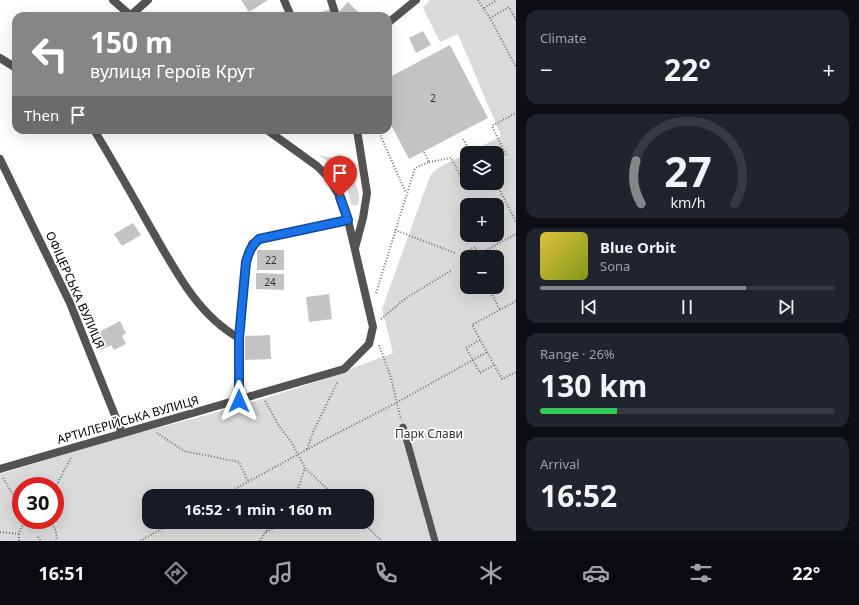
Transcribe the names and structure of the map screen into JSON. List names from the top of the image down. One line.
{"streets":{"street":["ОФІЦЕРСЬКА ВУЛИЦЯ","АРТИЛЕРІЙСЬКА ВУЛИЦЯ"]},"crossings":[["ОФІЦЕРСЬКА ВУЛИЦЯ","АРТИЛЕРІЙСЬКА ВУЛИЦЯ"]],"parks":["Парк Слави"],"house_numbers":["2","22","24"],"page":{"tile":["Climate",["Range · 26%","130 km"],["Arrival","16:52"]],"turn":["150 m","вулиця Героїв Крут"],"heat":["−","22°","+"],"then":"Then","map_buttons":["+","−"],"song":["Blue Orbit","Sona"],"limit":"30","trip":"16:52 · 1 min · 160 m","tabs":["16:51","22°"],"gauge":["27","km/h"]}}
